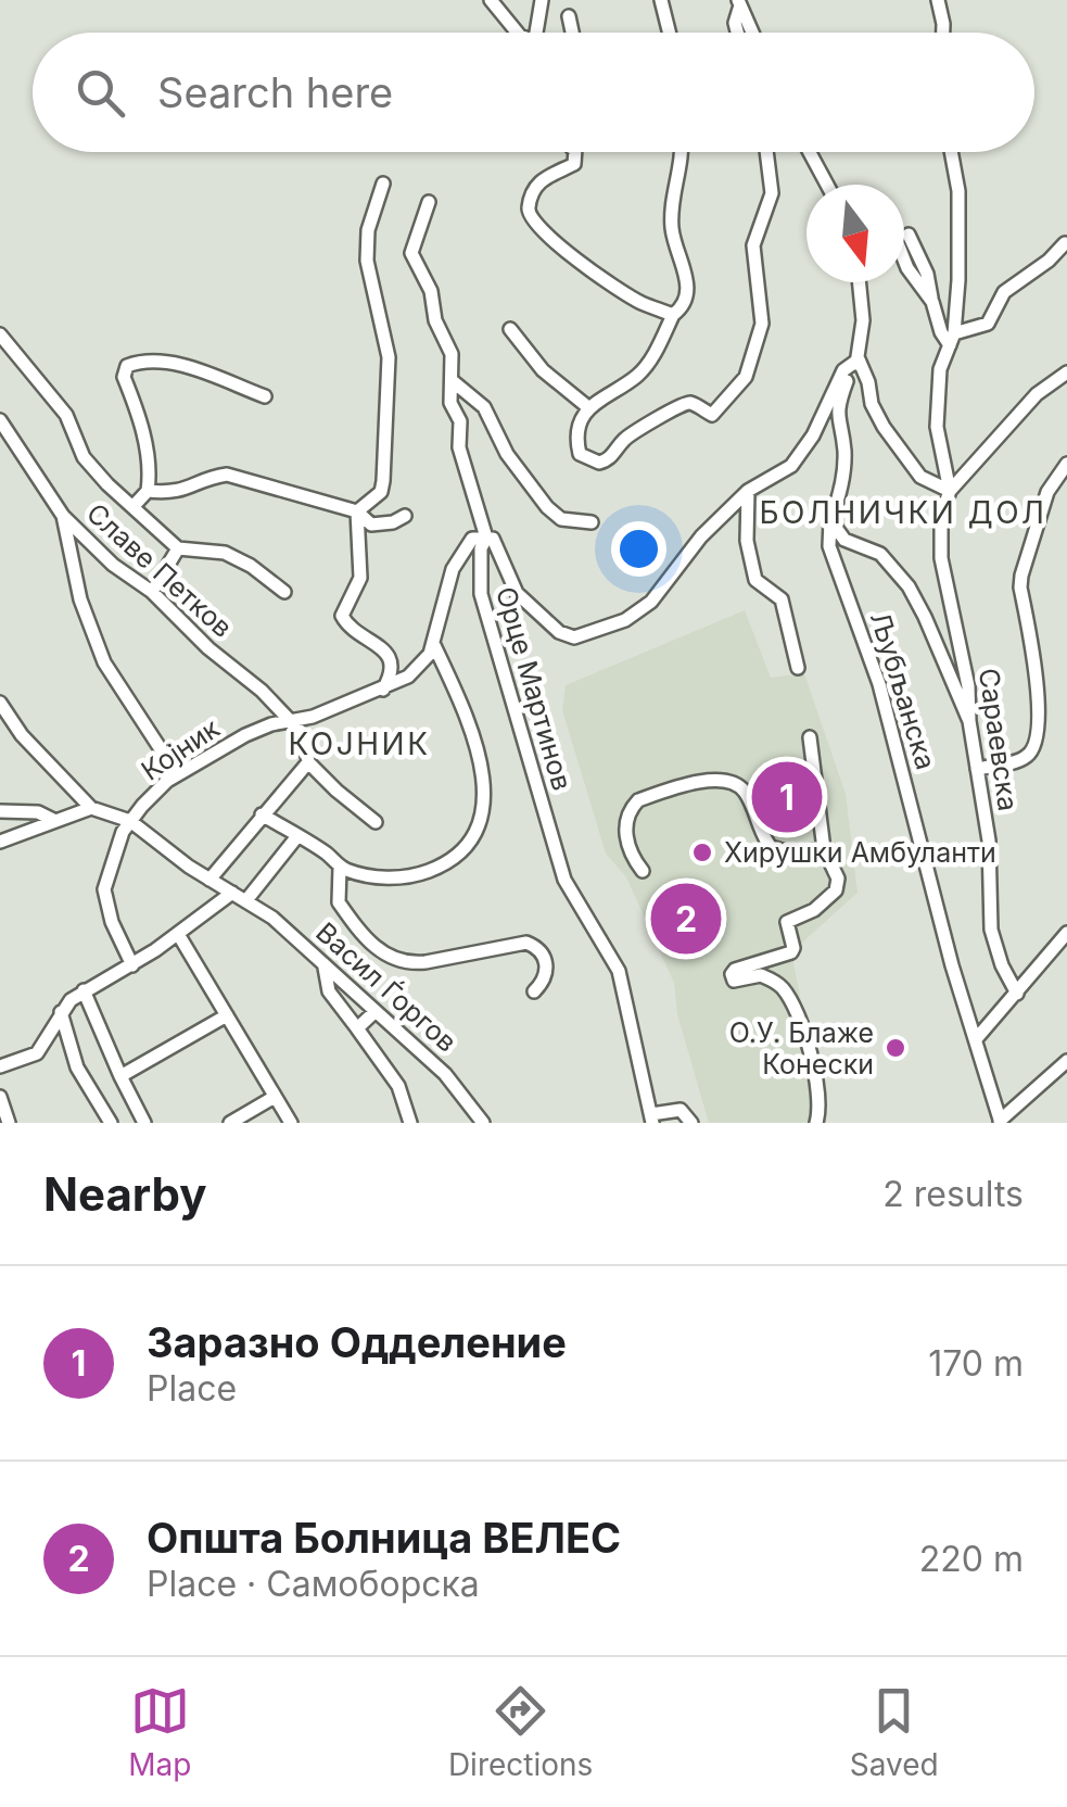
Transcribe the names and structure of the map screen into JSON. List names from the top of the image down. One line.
{"streets":{"street":["Славе Петков","Орце Мартинов","Љубљанска","Сараевска","Којник","Васил Ѓоргов"]},"crossings":[["Славе Петков","Којник"],["Љубљанска","Сараевска"],["Којник","Васил Ѓоргов"]],"districts":["БОЛНИЧКИ ДОЛ","КОЈНИК"],"places":["Хирушки Амбуланти","О.У. Блаже Конески"],"north":"bottom","page":{"search":"Search here","pins":["1","2"],"heading":["Nearby","2 results"],"list":[{"mark":"1","name":"Заразно Одделение","note":"Place","value":"170 m"},{"mark":"2","name":"Општа Болница ВЕЛЕС","note":"Place · Самоборска","value":"220 m"}],"nav":["Map","Directions","Saved"]}}
